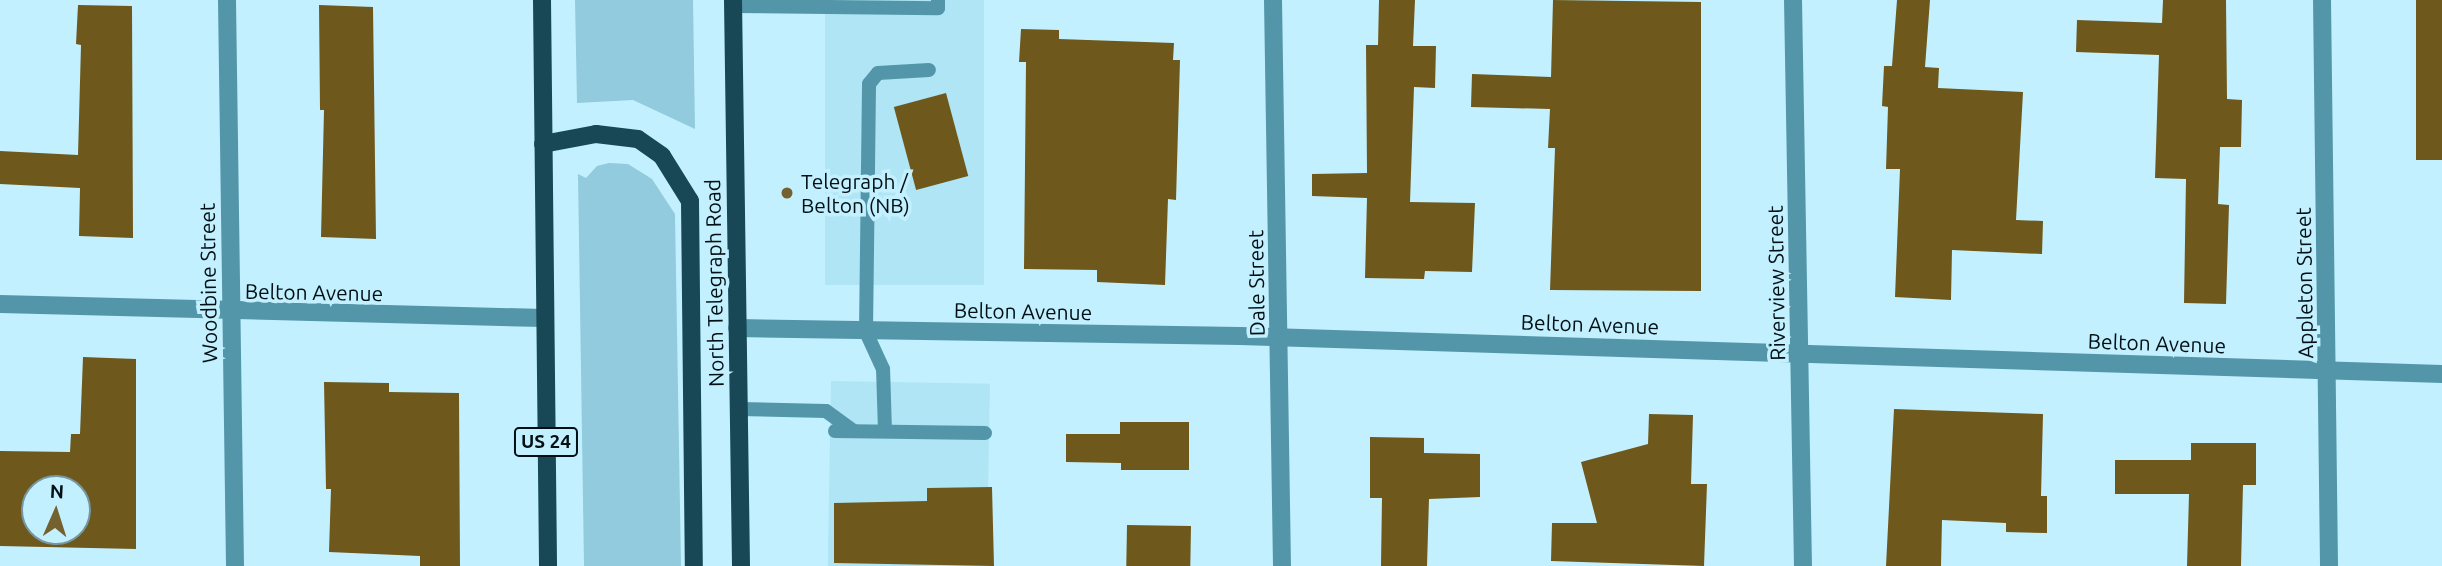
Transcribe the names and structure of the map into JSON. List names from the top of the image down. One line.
{"streets":{"main road":["North Telegraph Road","US 24"],"street":["Woodbine Street","Dale Street","Riverview Street","Appleton Street","Belton Avenue"]},"crossings":[["Woodbine Street","Belton Avenue"],["North Telegraph Road","Belton Avenue"],["Dale Street","Belton Avenue"],["Riverview Street","Belton Avenue"],["Appleton Street","Belton Avenue"],["Belton Avenue","US 24"]],"places":["Telegraph / Belton (NB)"],"north":"top"}
